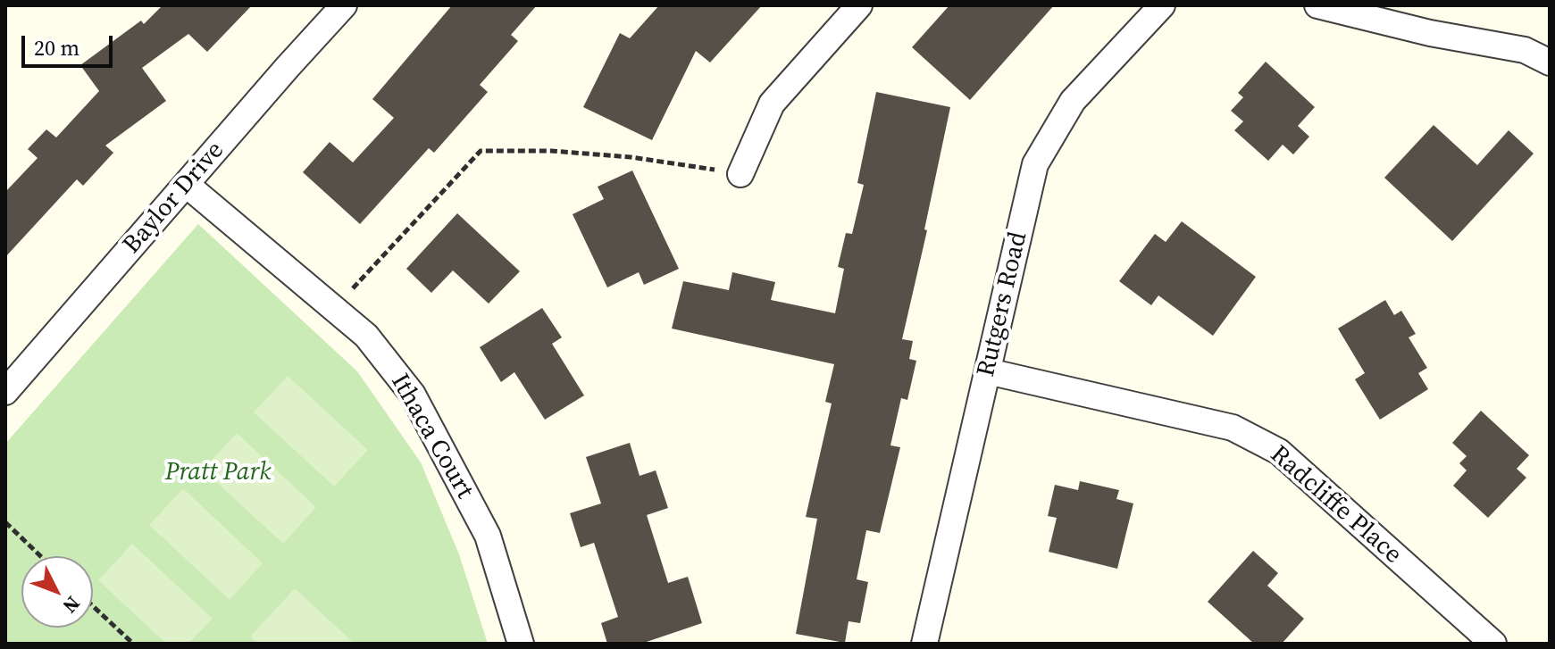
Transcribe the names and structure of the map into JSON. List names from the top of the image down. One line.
{"streets":{"street":["Baylor Drive","Rutgers Road","Ithaca Court","Radcliffe Place"]},"crossings":[["Baylor Drive","Ithaca Court"],["Rutgers Road","Radcliffe Place"]],"parks":["Pratt Park"],"scale_bar":"20 m","north":"bottom right"}
